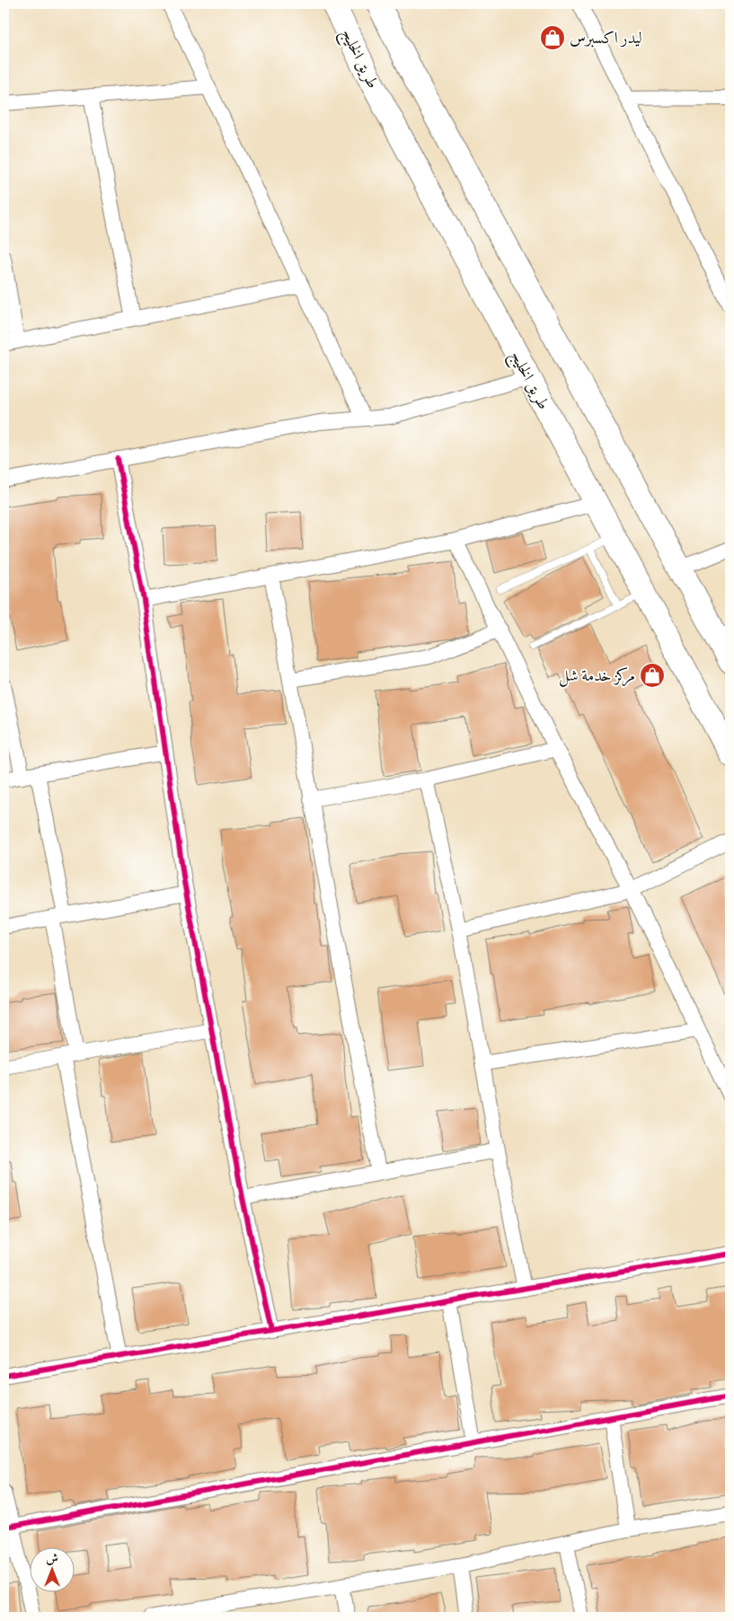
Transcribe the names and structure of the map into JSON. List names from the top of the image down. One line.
{"streets":{"main road":["طريق الخليج"]},"places":{"shop":["ليدر اكسبرس","مركز خدمة شل"]},"north":"top"}
